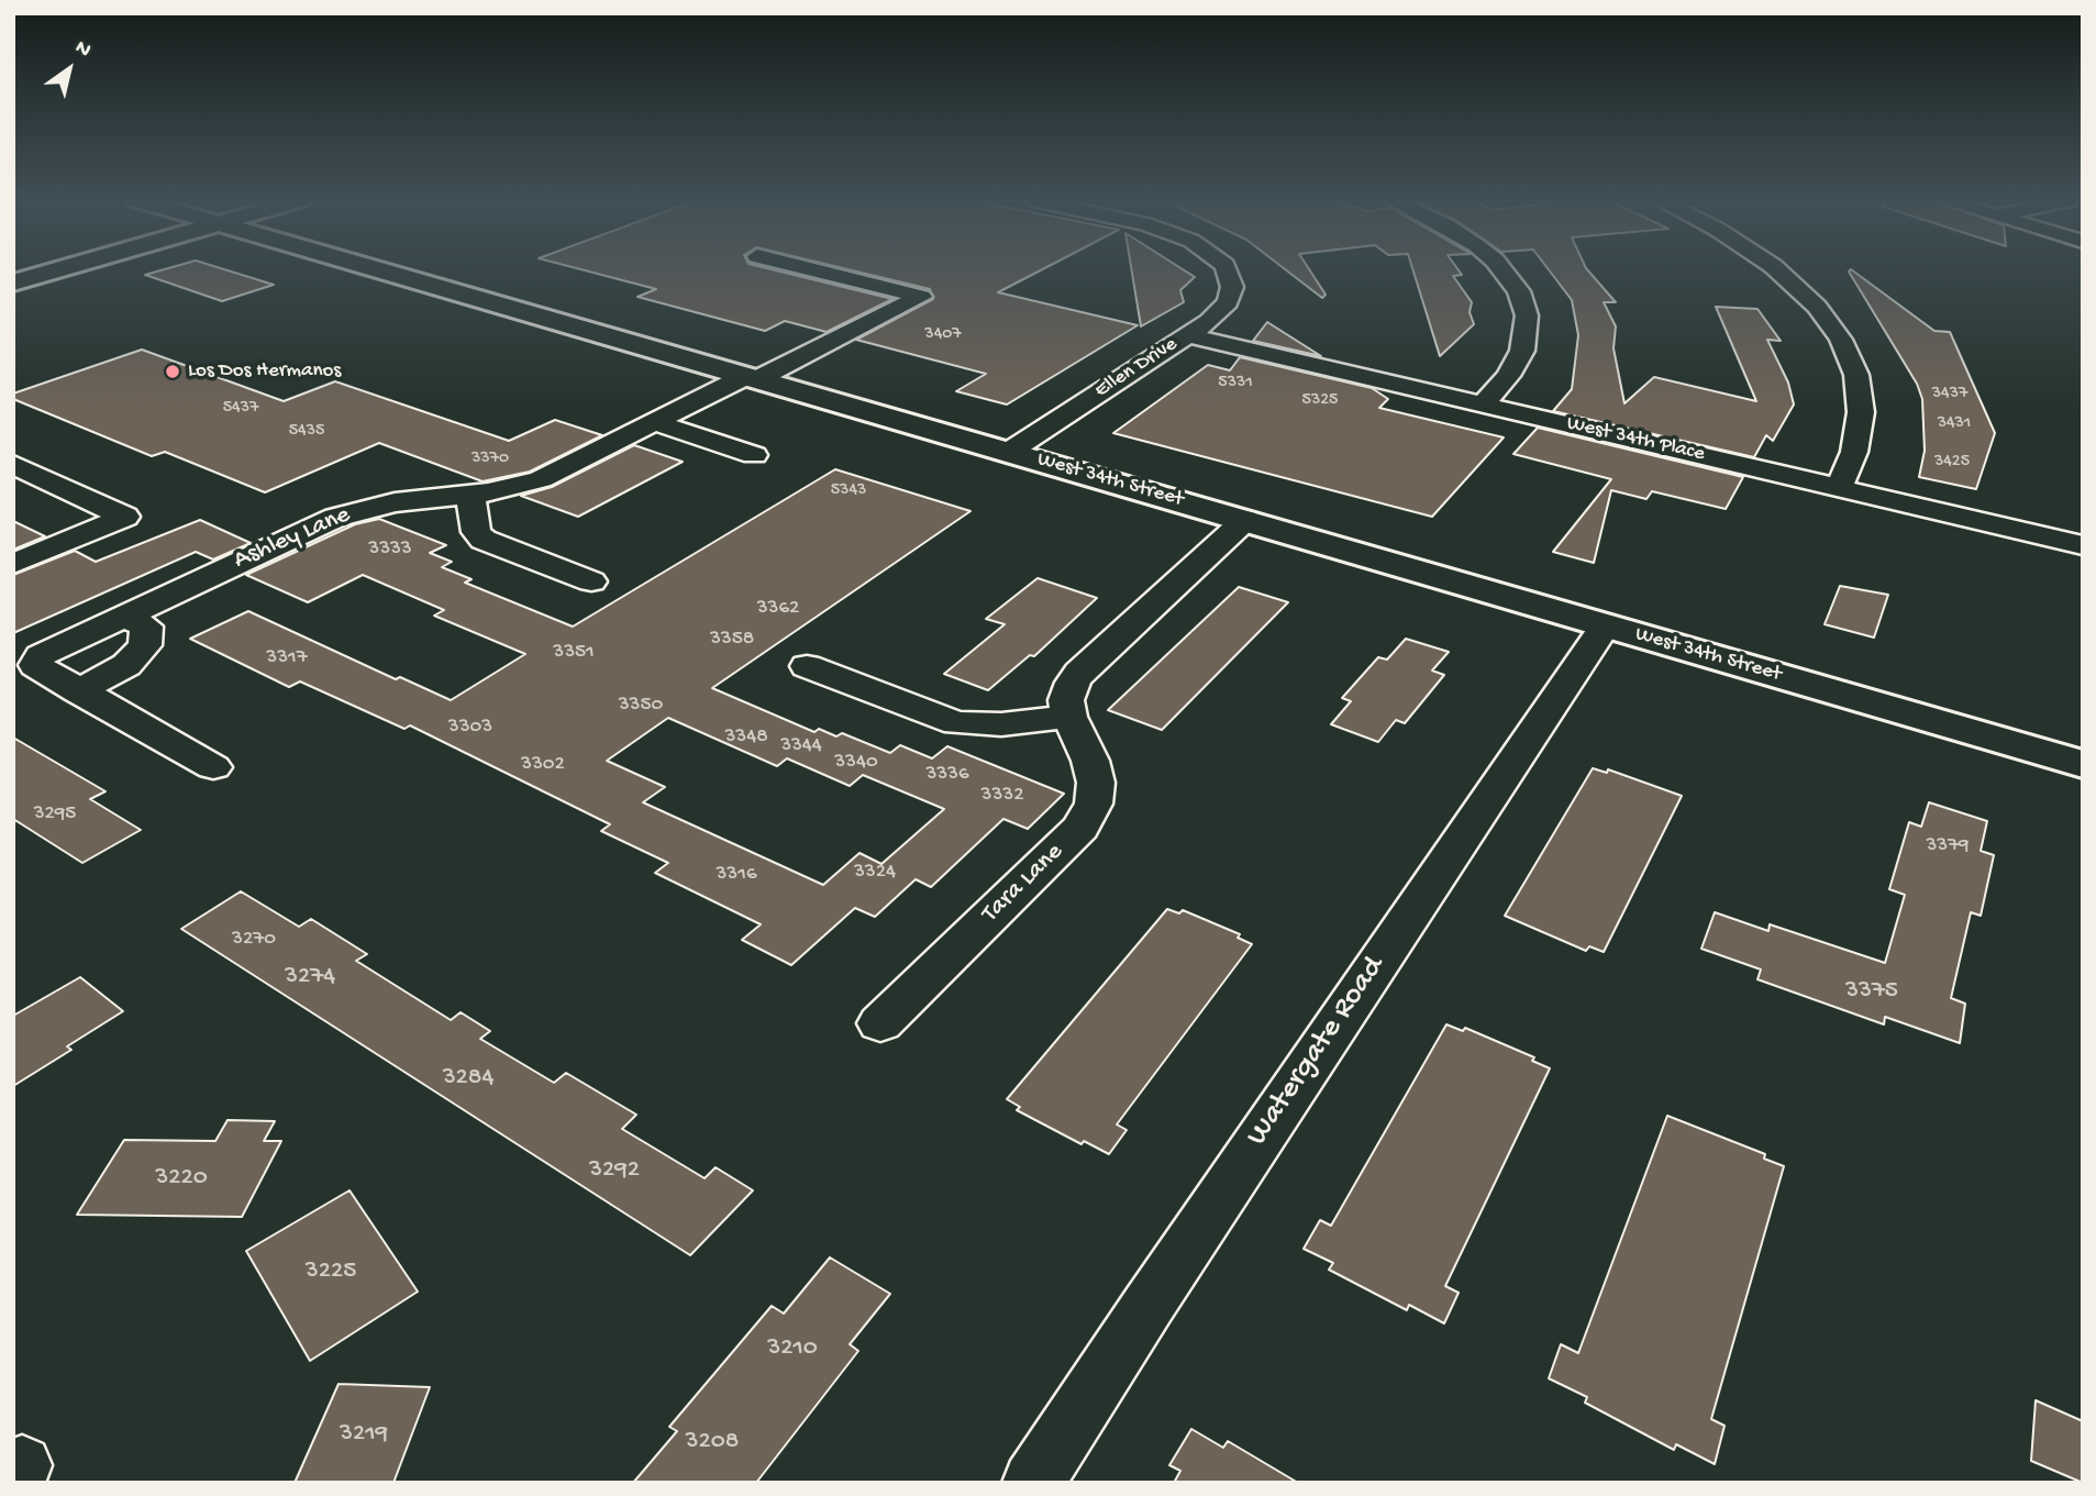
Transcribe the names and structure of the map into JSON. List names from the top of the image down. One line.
{"streets":{"street":["Ellen Drive","West 34th Place","West 34th Street","Ashley Lane","Tara Lane","Watergate Road"]},"crossings":[["Ellen Drive","West 34th Place"],["Ellen Drive","West 34th Street"],["West 34th Street","Ashley Lane"],["West 34th Street","Watergate Road"]],"places":["Los Dos Hermanos"],"house_numbers":["3407","5331","3437","5325","5437","3431","5435","3370","3425","5343","3333","3362","3358","3351","3317","3350","3303","3348","3344","3340","3302","3336","3332","3295","3379","3324","3316","3270","3274","3375","3284","3292","3220","3225","3210","3219","3208"],"north":"top right"}
